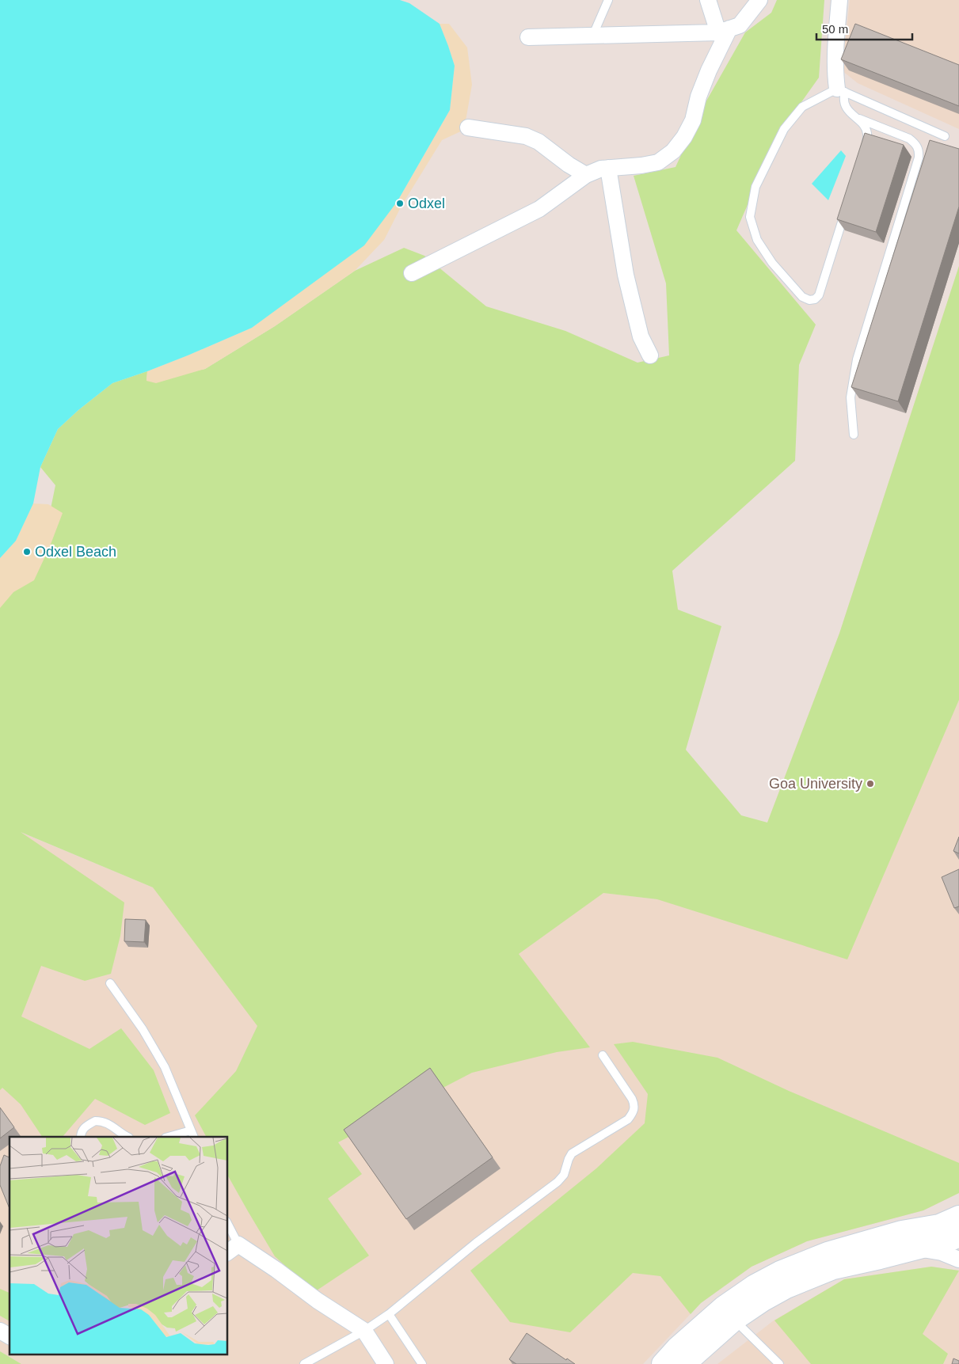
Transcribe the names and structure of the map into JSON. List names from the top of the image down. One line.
{"places":["Odxel","Odxel Beach","Goa University"],"scale_bar":"50 m"}
